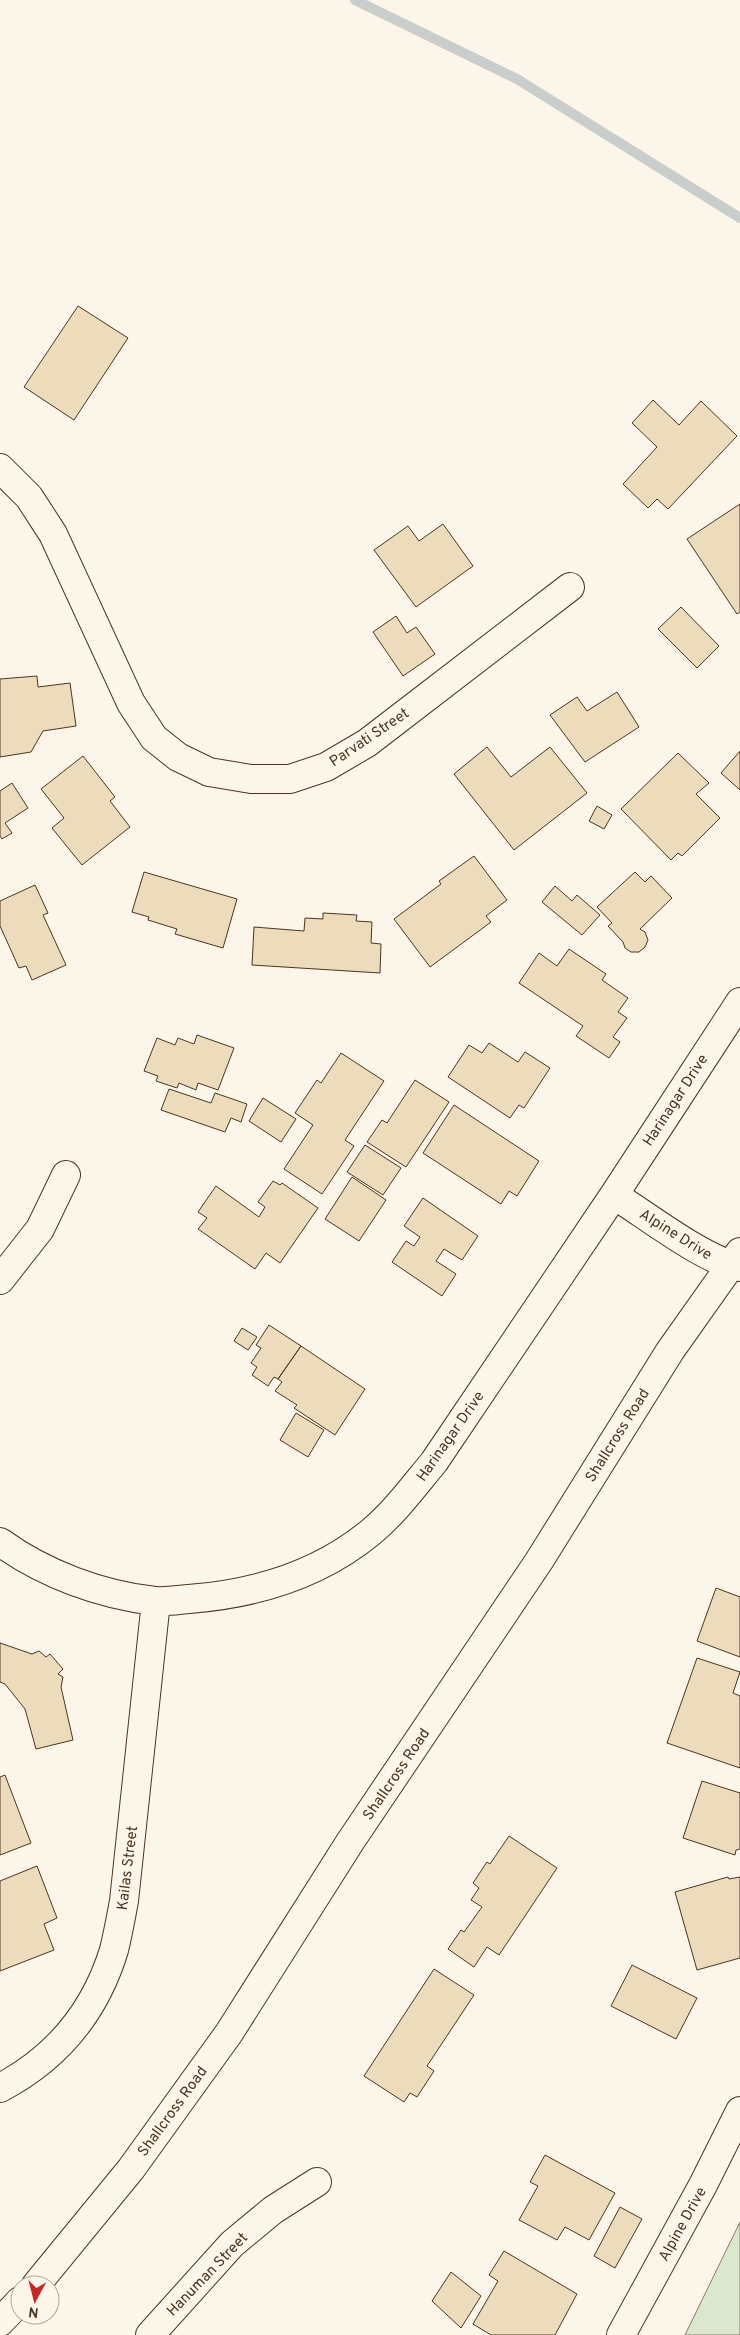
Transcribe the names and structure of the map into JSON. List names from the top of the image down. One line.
{"streets":{"street":["Parvati Street","Harinagar Drive","Alpine Drive","Shallcross Road","Kailas Street","Hanuman Street"]},"crossings":[["Harinagar Drive","Alpine Drive"],["Harinagar Drive","Kailas Street"],["Alpine Drive","Shallcross Road"]],"north":"bottom"}
